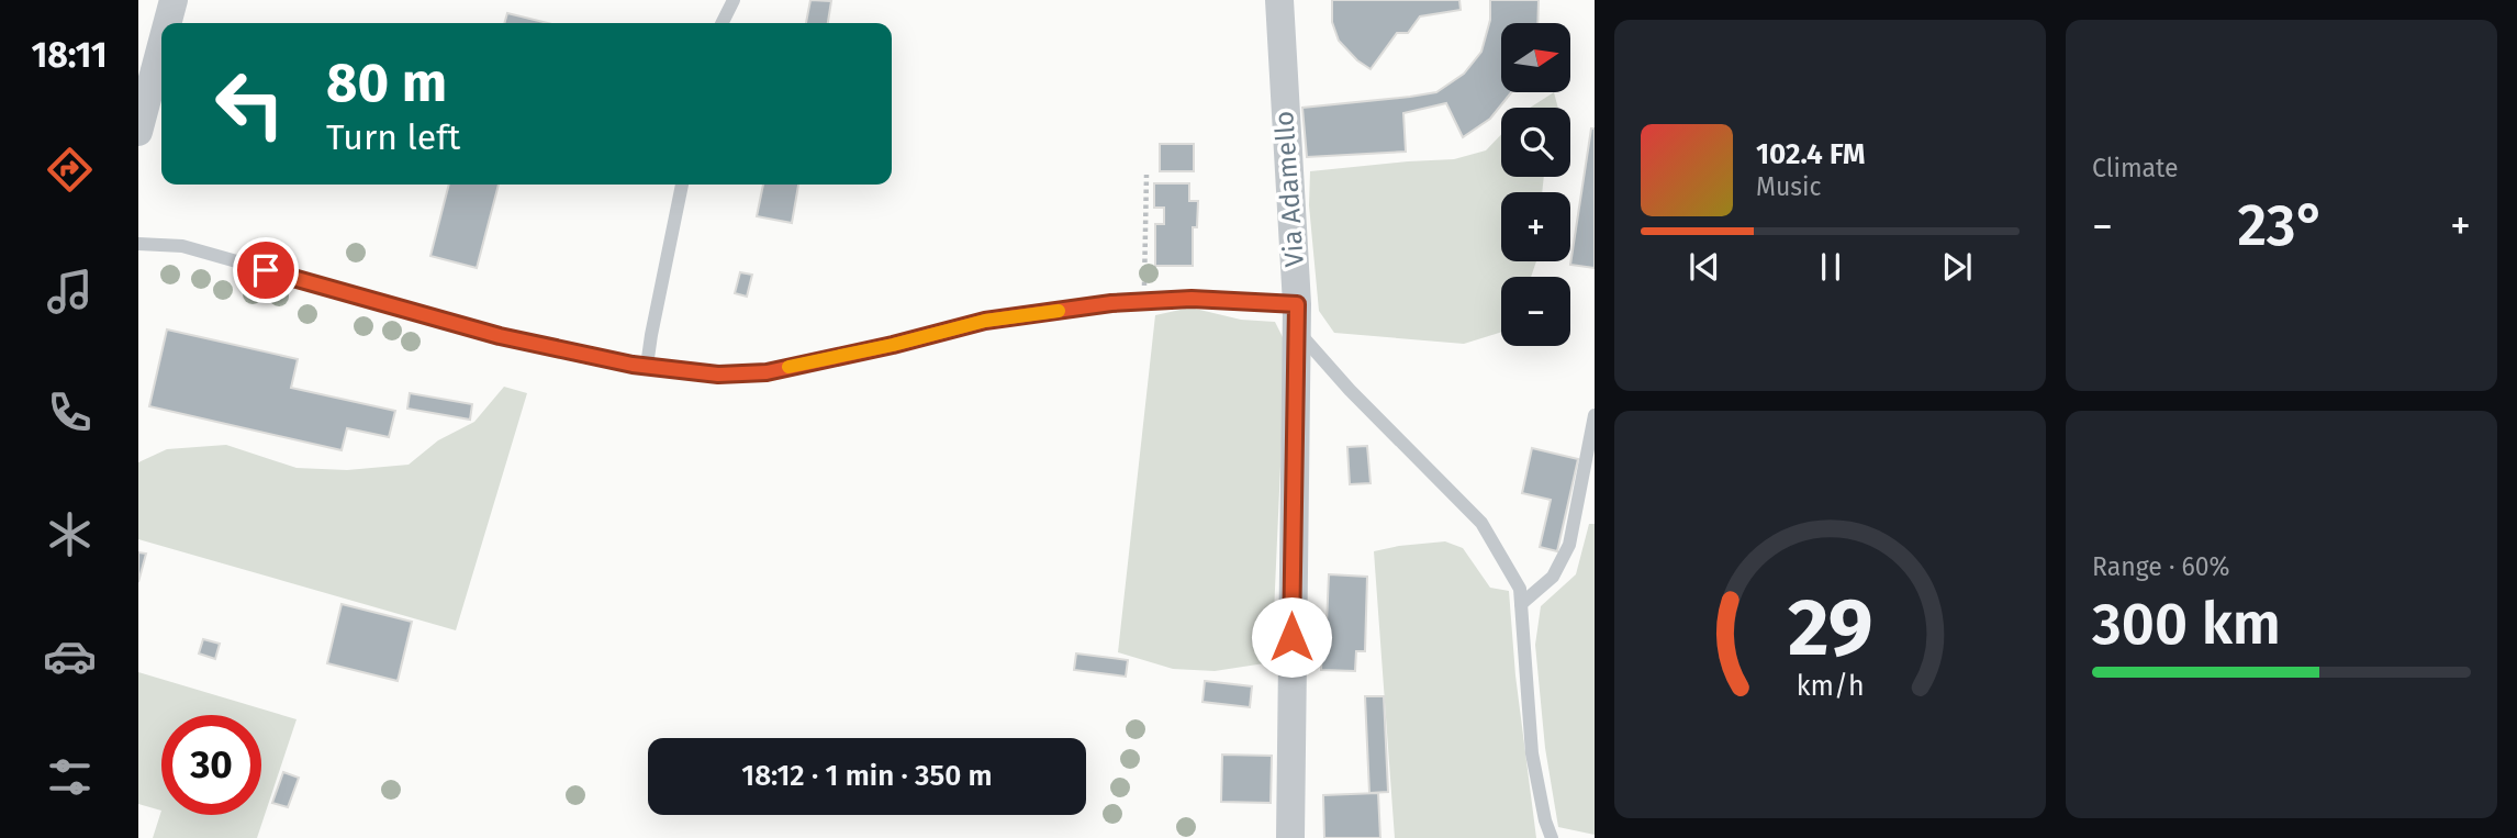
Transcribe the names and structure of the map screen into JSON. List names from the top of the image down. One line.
{"streets":{"street":["Via Adamello"]},"north":"right","page":{"tabs":"18:11","tile":["Climate",["Range · 60%","300 km"]],"map_buttons":["+","−"],"turn":["80 m","Turn left"],"song":["102.4 FM","Music"],"heat":["−","23°","+"],"limit":"30","trip":"18:12 · 1 min · 350 m","gauge":["29","km/h"]}}
